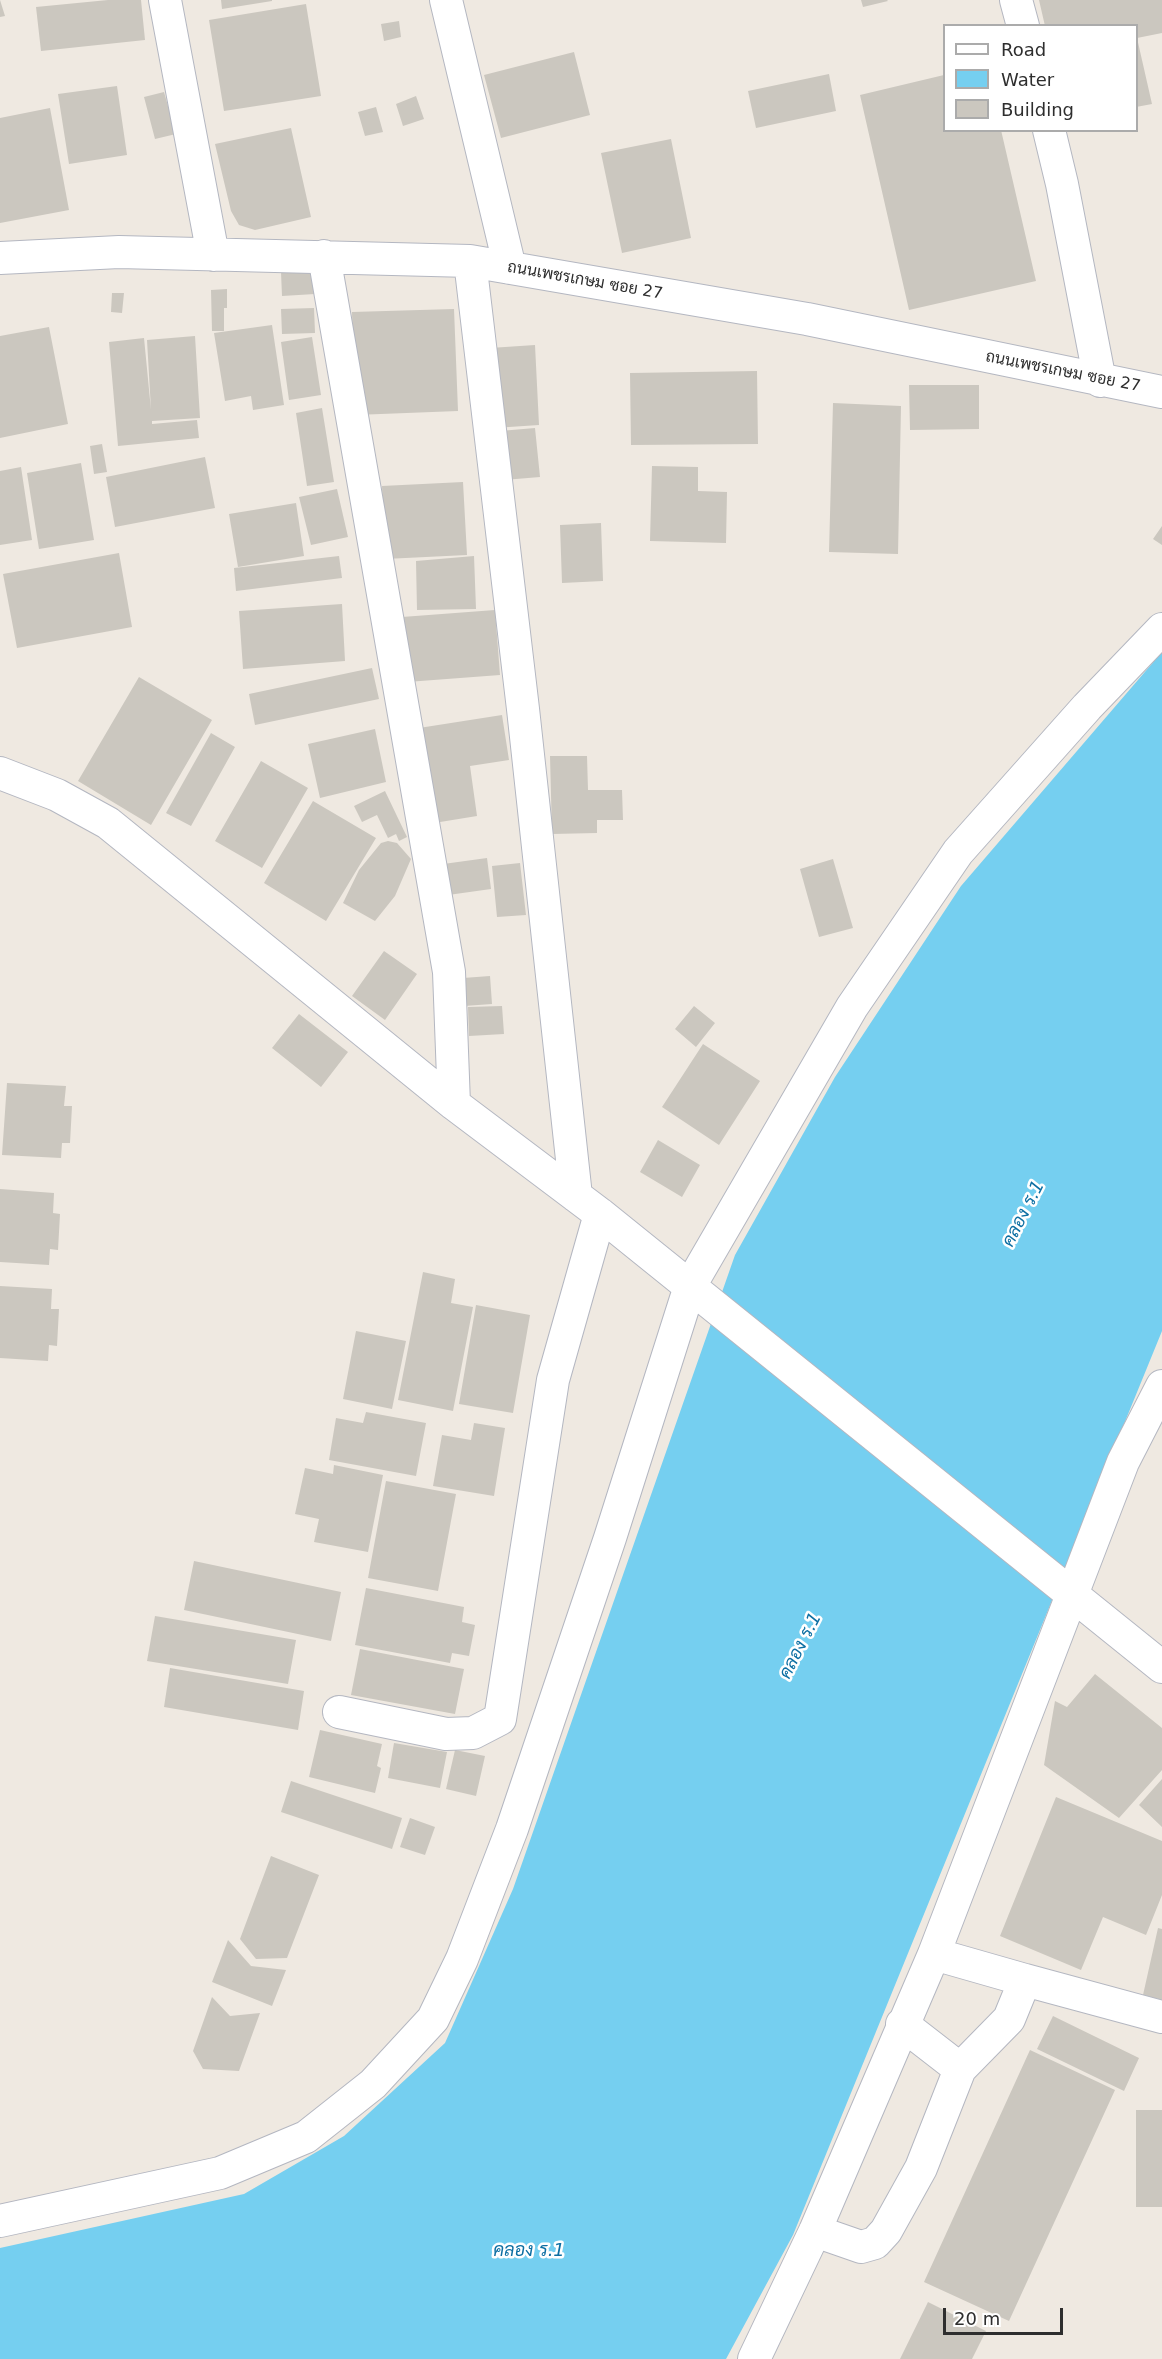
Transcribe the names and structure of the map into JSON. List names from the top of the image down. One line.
{"streets":{"street":["ถนนเพชรเกษม ซอย 27"]},"water":["คลอง ร.1"],"legend":["Road","Water","Building"],"scale_bar":"20 m"}
